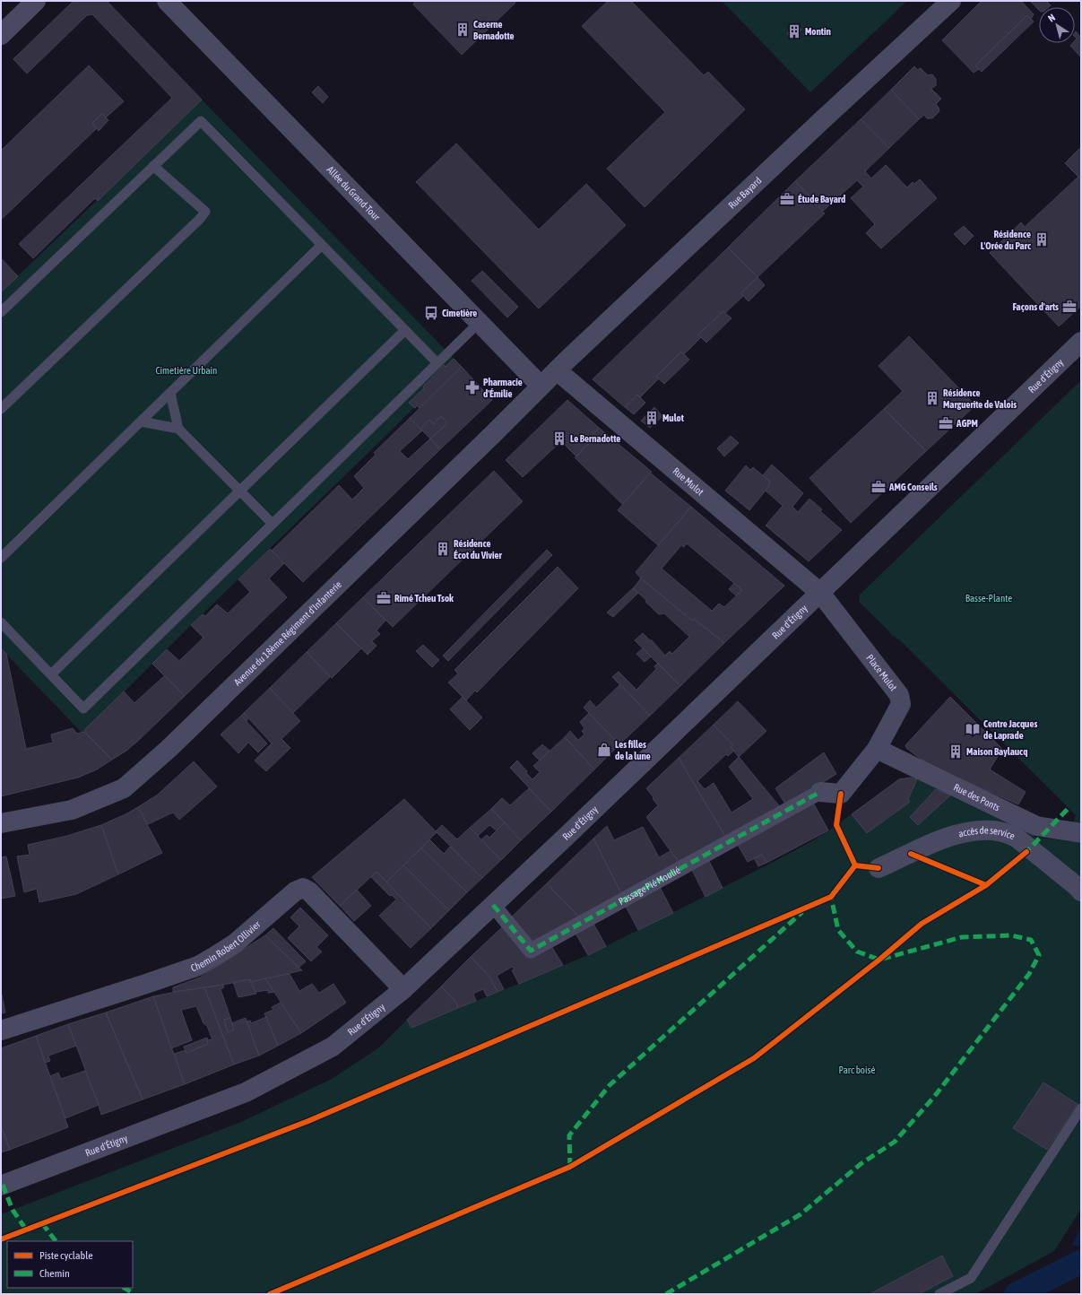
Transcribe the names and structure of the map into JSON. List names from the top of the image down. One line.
{"streets":{"street":["Allée du Grand-Tour","Rue Bayard","Rue d'Étigny","Rue Mulot","Avenue du 18ème Régiment d'Infanterie","Place Mulot","Rue des Ponts","accès de service","Passage Pié Moulié","Chemin Robert Ollivier"]},"crossings":[["Allée du Grand-Tour","Rue Bayard"],["Allée du Grand-Tour","Avenue du 18ème Régiment d'Infanterie"],["Rue Bayard","Rue Mulot"],["Rue Bayard","Avenue du 18ème Régiment d'Infanterie"],["Rue d'Étigny","Rue Mulot"],["Rue d'Étigny","Place Mulot"],["Rue d'Étigny","Passage Pié Moulié"],["Rue d'Étigny","Chemin Robert Ollivier"],["Rue Mulot","Place Mulot"],["Place Mulot","Rue des Ponts"],["Place Mulot","Passage Pié Moulié"]],"parks":["Cimetière Urbain","Basse-Plante","Parc boisé"],"places":{"building":["Caserne Bernadotte","Montin","Résidence L'Orée du Parc","Résidence Marguerite de Valois","Mulot","Le Bernadotte","Résidence Écot du Vivier","Maison Baylaucq"],"office":["Étude Bayard","Façons d'arts","AGPM","AMG Conseils","Rimé Tcheu Tsok"],"bus stop":["Cimetière"],"pharmacy":["Pharmacie d'Émilie"],"library":["Centre Jacques de Laprade"],"shop":["Les filles de la lune"]},"legend":["Piste cyclable","Chemin"],"north":"top left"}
